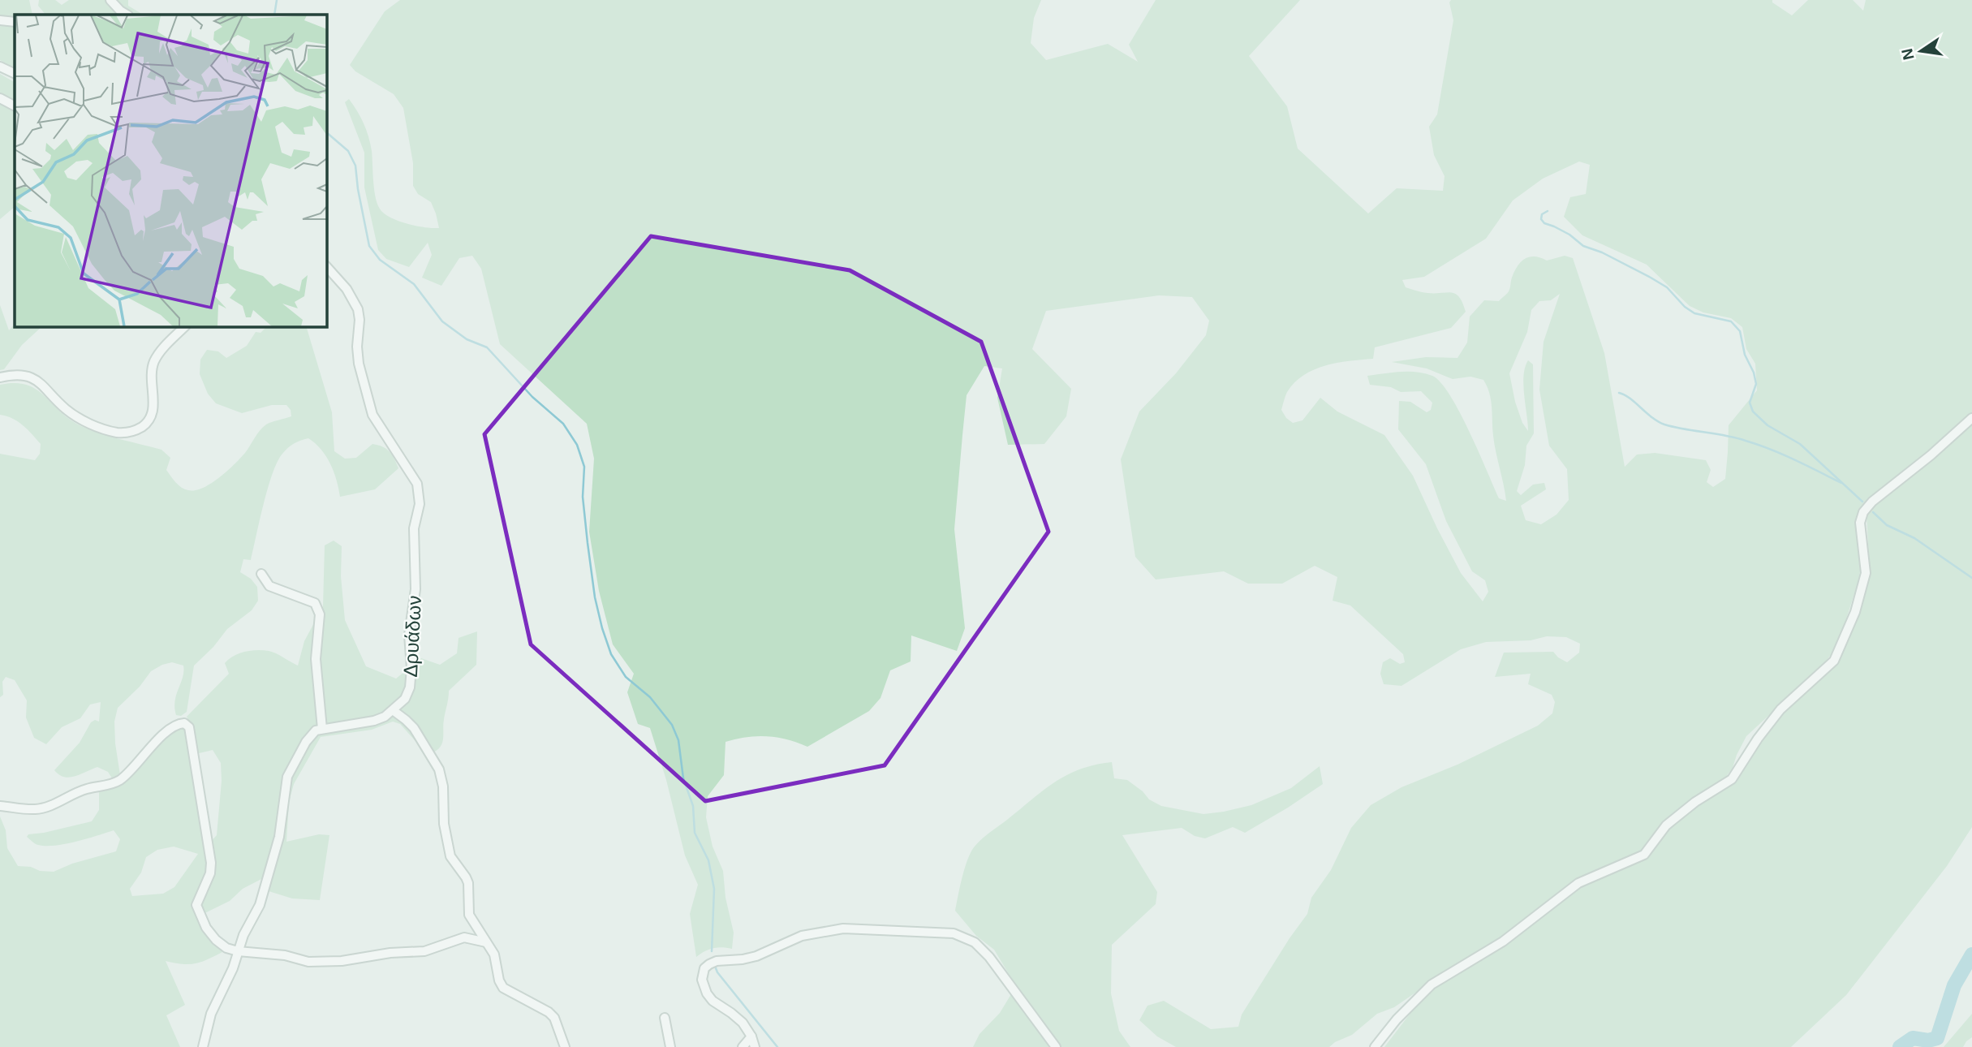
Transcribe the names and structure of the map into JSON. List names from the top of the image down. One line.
{"streets":{"street":["Δρυάδων"]},"north":"left"}
